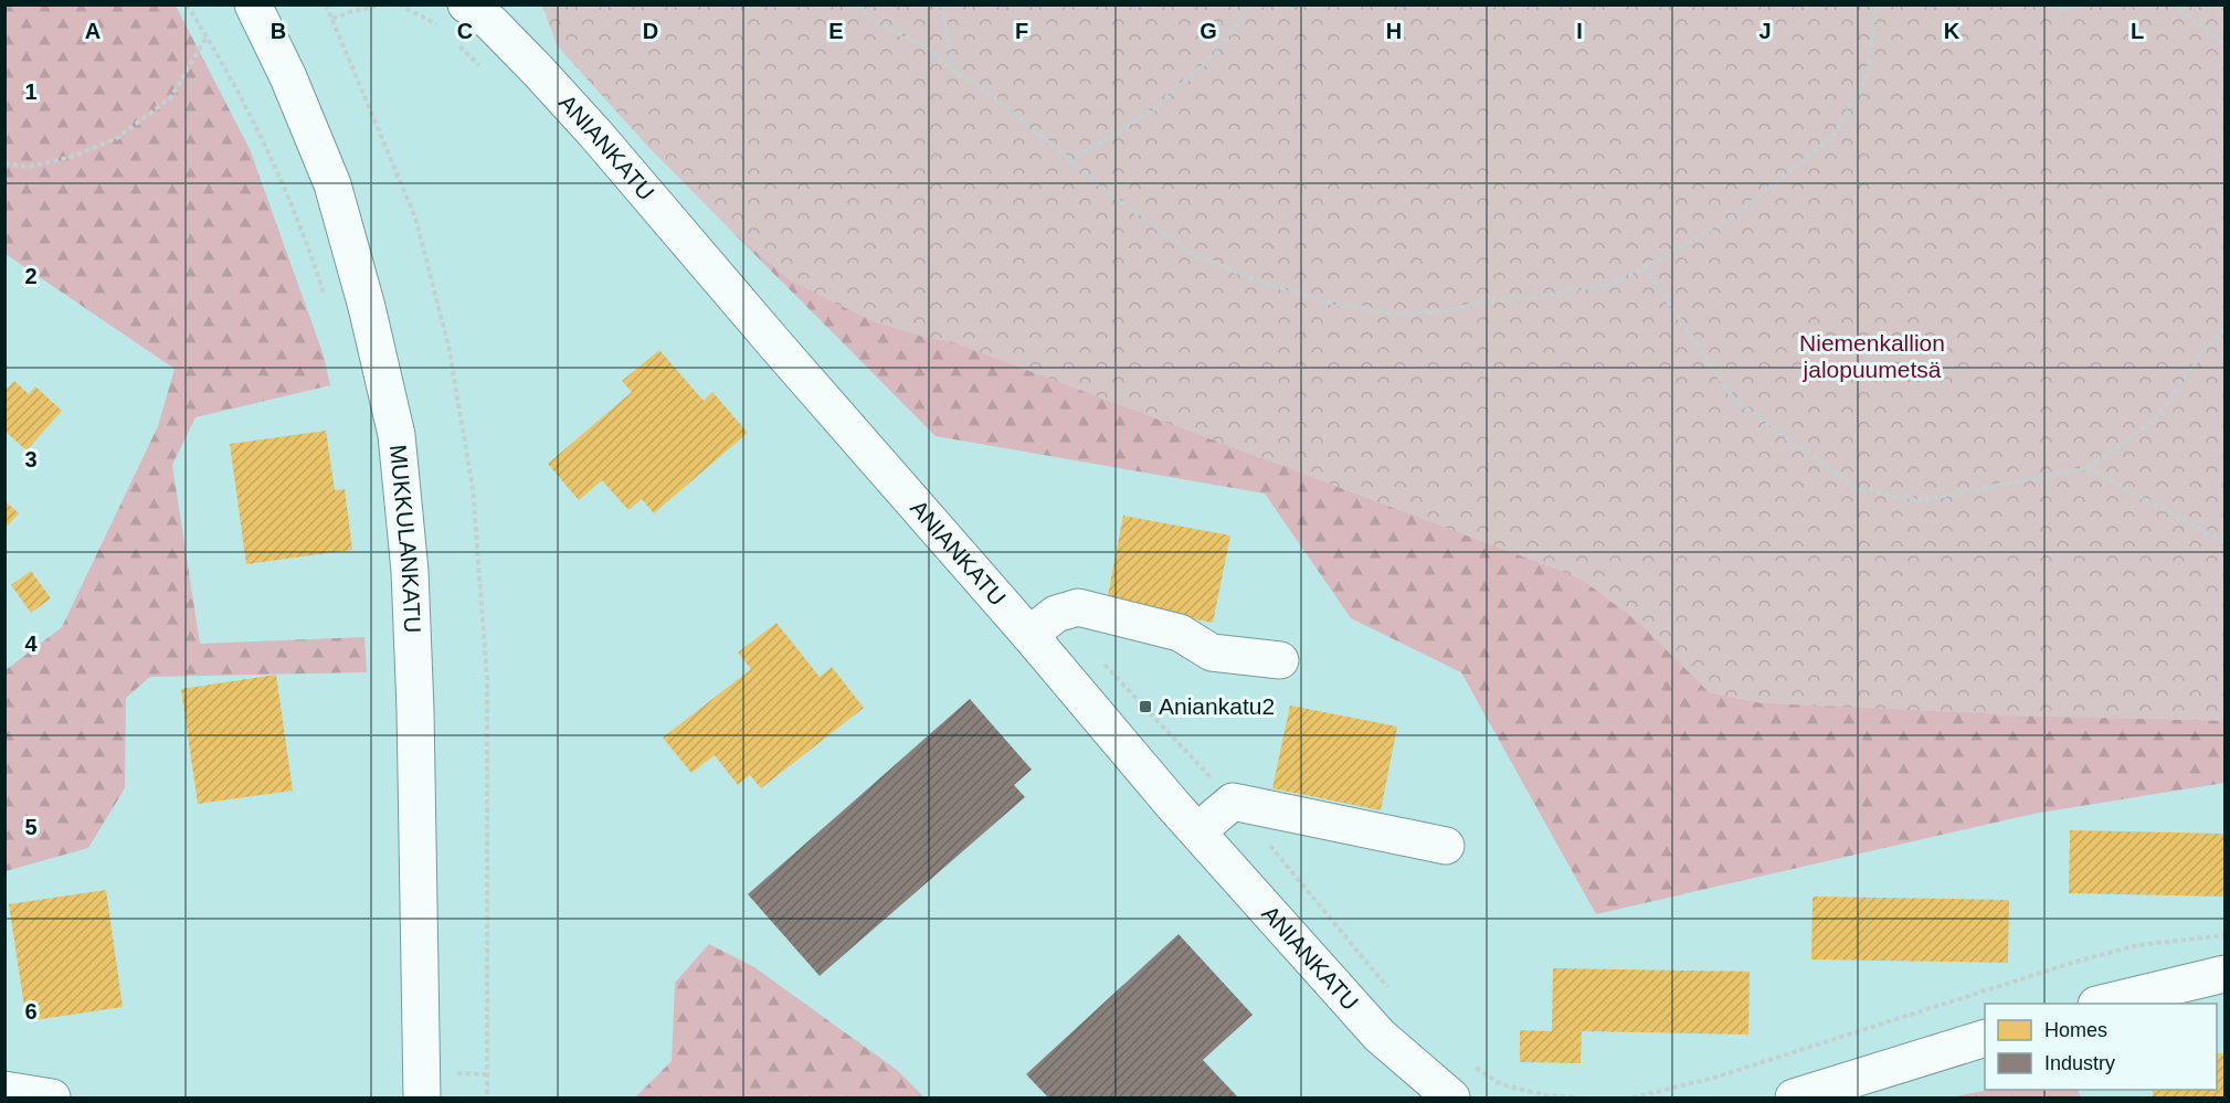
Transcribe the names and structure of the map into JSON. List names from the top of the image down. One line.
{"streets":{"street":["ANIANKATU","MUKKULANKATU"]},"parks":["Niemenkallion jalopuumetsä"],"places":{"transit":["Aniankatu2"]},"legend":["Homes","Industry"],"grid":{"columns":["A","B","C","D","E","F","G","H","I","J","K","L"],"rows":["1","2","3","4","5","6"]}}
